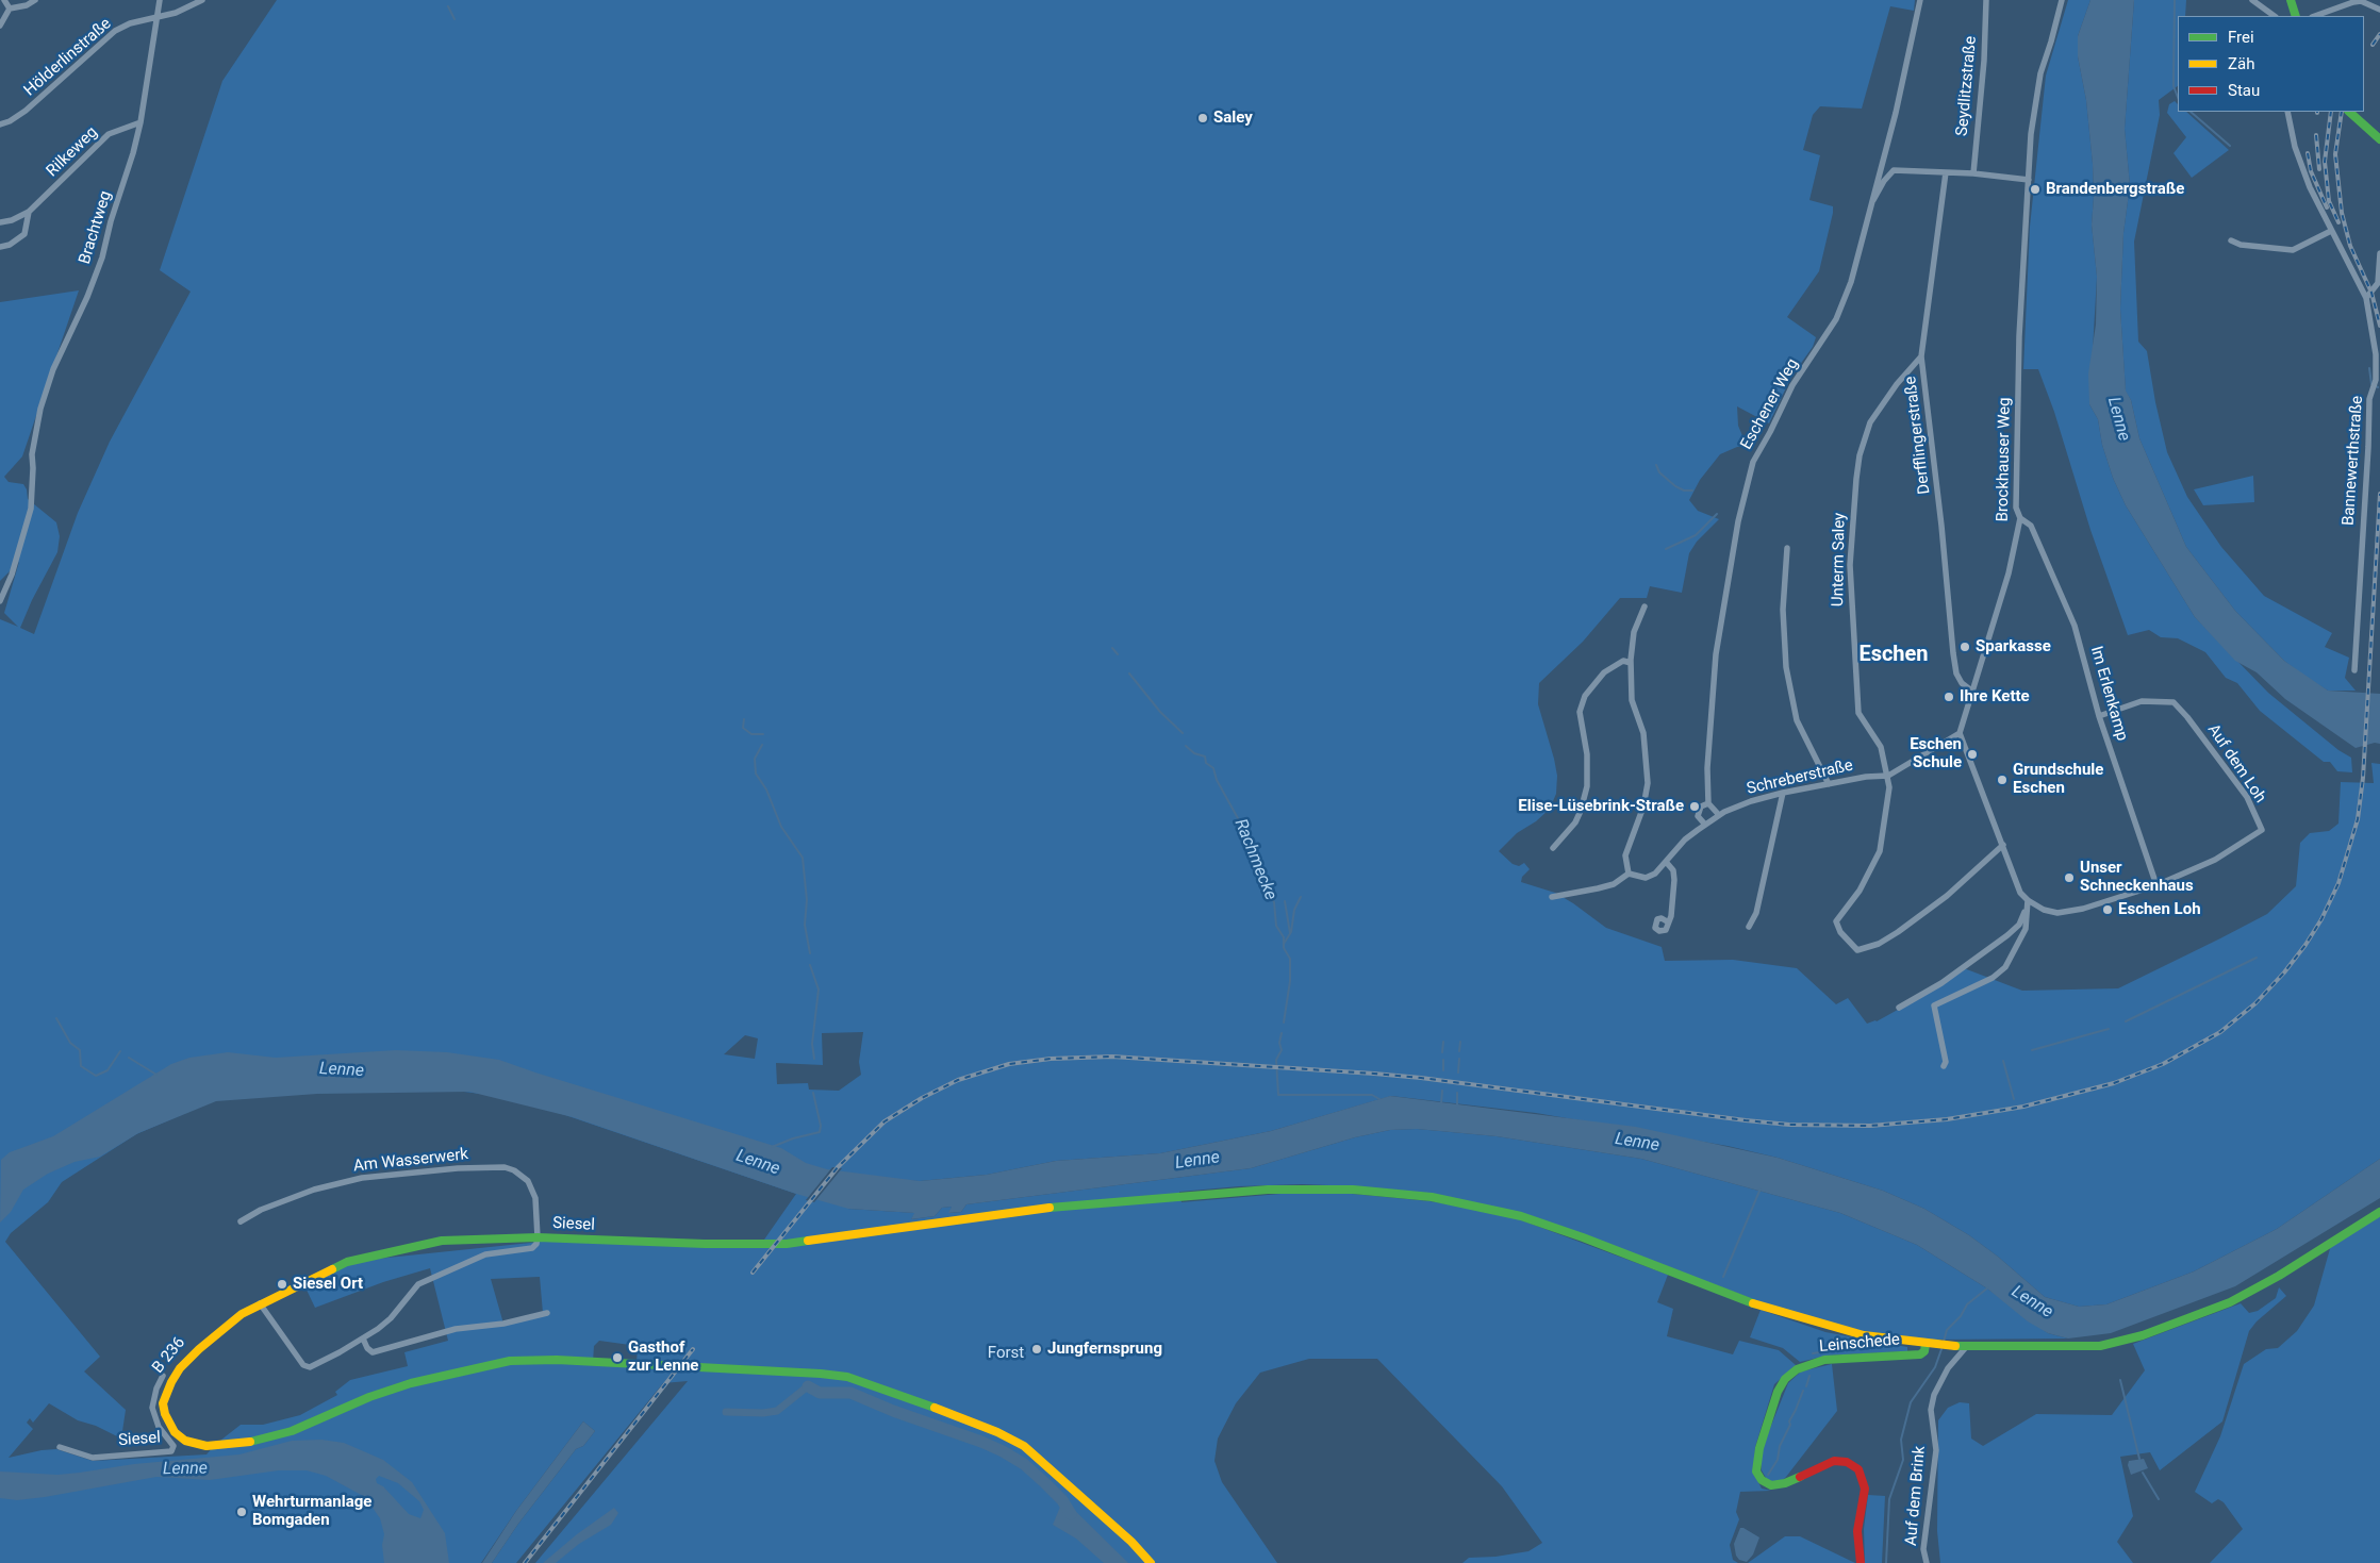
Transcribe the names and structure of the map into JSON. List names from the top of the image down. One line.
{"streets":{"main road":["Siesel","Leinschede","B 236"],"street":["Hölderlinstraße","Seydlitzstraße","Rilkeweg","Brachtweg","Eschener Weg","Derfflingerstraße","Brockhauser Weg","Bannewerthstraße","Unterm Saley","Im Erlenkamp","Auf dem Loh","Schreberstraße","Am Wasserwerk","Auf dem Brink"]},"crossings":[["Hölderlinstraße","Brachtweg"],["Rilkeweg","Brachtweg"],["Derfflingerstraße","Brockhauser Weg"],["Derfflingerstraße","Unterm Saley"],["Brockhauser Weg","Im Erlenkamp"],["Unterm Saley","Schreberstraße"],["Im Erlenkamp","Auf dem Loh"],["Am Wasserwerk","Siesel"],["Am Wasserwerk","B 236"],["Siesel","Leinschede"],["Siesel","B 236"],["Siesel","Auf dem Brink"]],"districts":["Eschen"],"water":["Lenne","Rachmecke"],"parks":["Forst"],"places":["Saley","Brandenbergstraße","Sparkasse","Ihre Kette","Eschen Schule","Grundschule Eschen","Elise-Lüsebrink-Straße","Unser Schneckenhaus","Eschen Loh","Siesel Ort","Jungfernsprung","Gasthof zur Lenne","Wehrturmanlage Bomgaden"],"legend":["Frei","Zäh","Stau"]}
